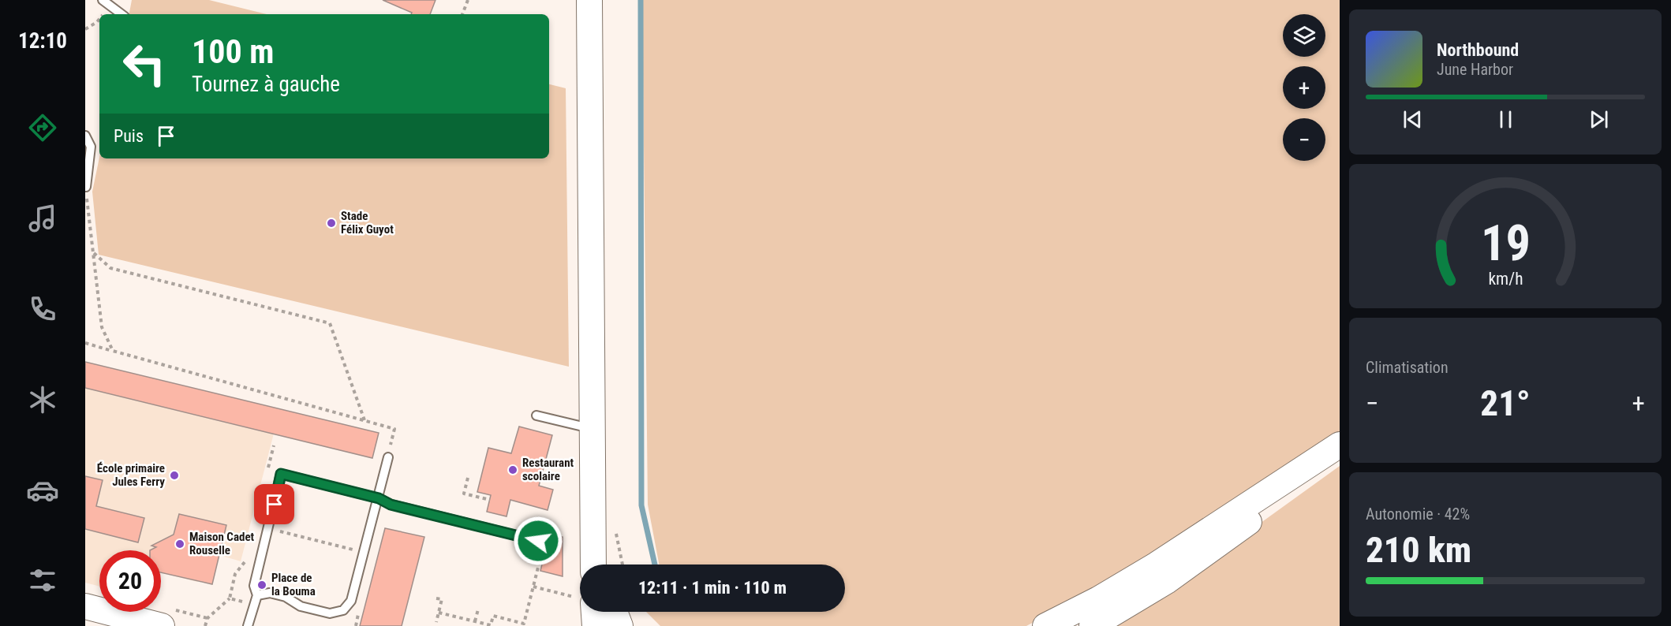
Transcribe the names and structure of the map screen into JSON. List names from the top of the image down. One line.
{"places":["Stade Félix Guyot","Restaurant scolaire","École primaire Jules Ferry","Maison Cadet Rouselle","Place de la Bouma"],"page":{"tabs":"12:10","map_buttons":["+","−"],"turn":["100 m","Tournez à gauche"],"song":["Northbound","June Harbor"],"then":"Puis","tile":["Climatisation",["Autonomie · 42%","210 km"]],"heat":["−","21°","+"],"limit":"20","trip":"12:11 · 1 min · 110 m","gauge":["19","km/h"]}}
